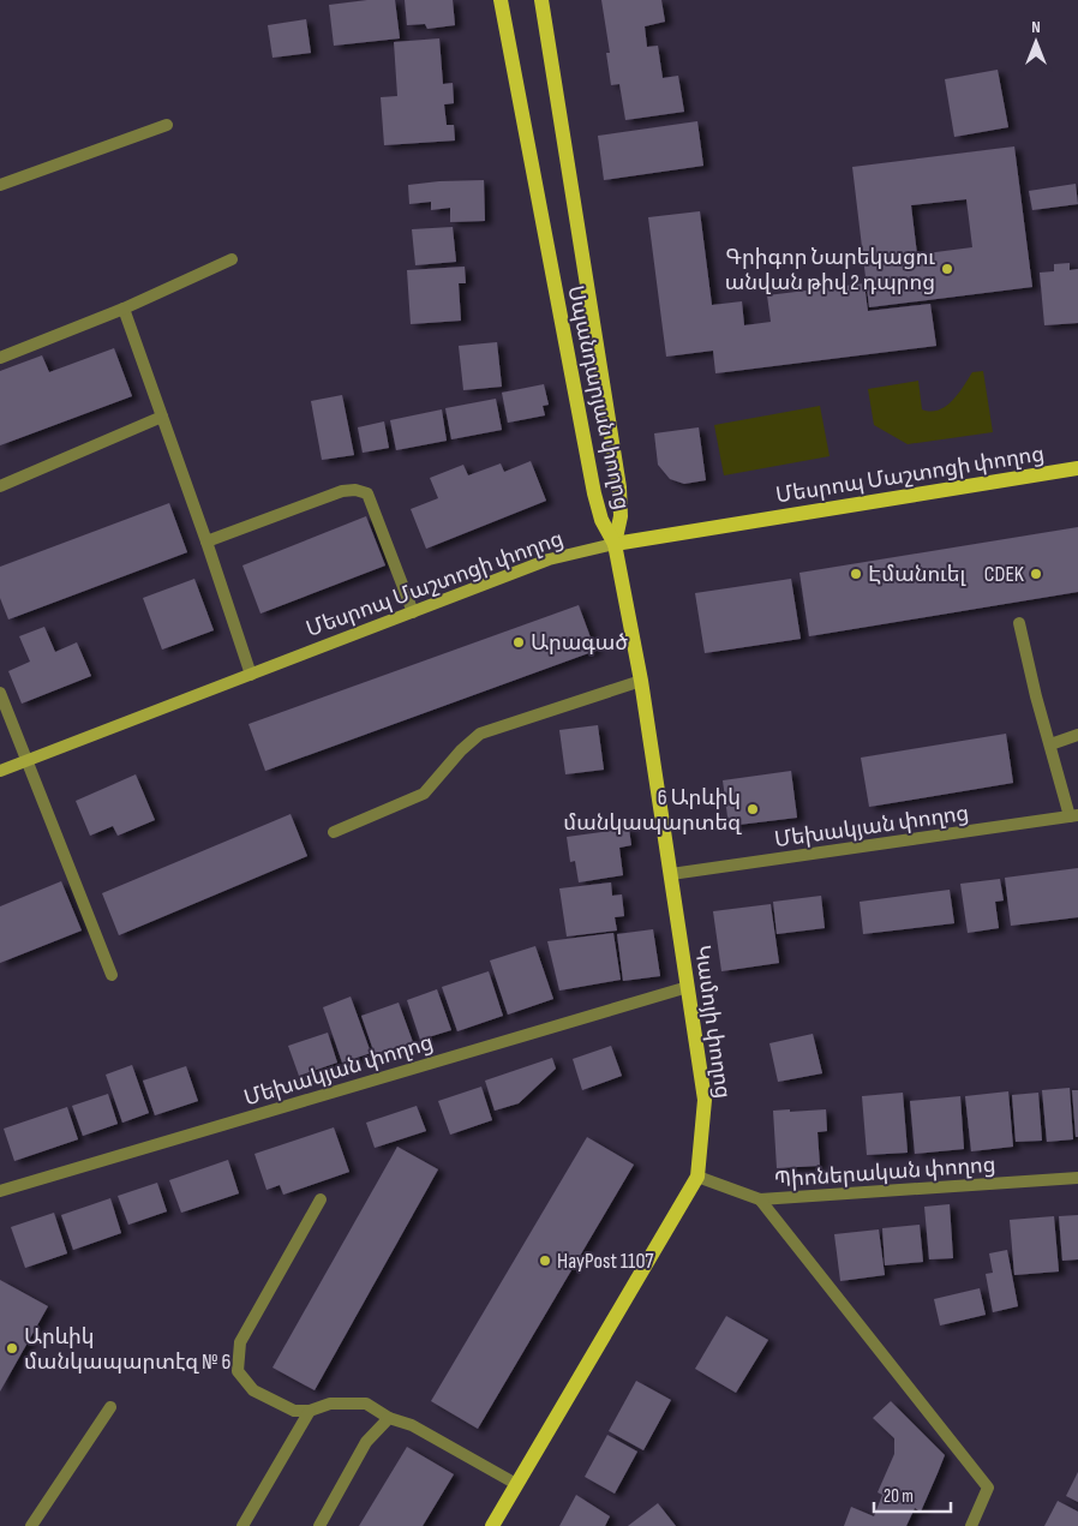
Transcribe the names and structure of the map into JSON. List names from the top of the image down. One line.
{"streets":{"main road":["Սպանդարյան փողոց","Մեսրոպ Մաշտոցի փողոց","Կամոյի փողոց"],"street":["Մեխակյան փողոց","Պիոներական փողոց"]},"crossings":[["Սպանդարյան փողոց","Մեսրոպ Մաշտոցի փողոց"],["Սպանդարյան փողոց","Կամոյի փողոց"],["Մեսրոպ Մաշտոցի փողոց","Կամոյի փողոց"],["Մեխակյան փողոց","Կամոյի փողոց"],["Կամոյի փողոց","Պիոներական փողոց"]],"places":["Գրիգոր Նարեկացու անվան թիվ 2 դպրոց","Էմանուել","CDEK","Արագած","6 Արևիկ մանկապարտեզ","HayPost 1107","Արևիկ մանկապարտէզ № 6"],"scale_bar":"20 m","north":"top"}
